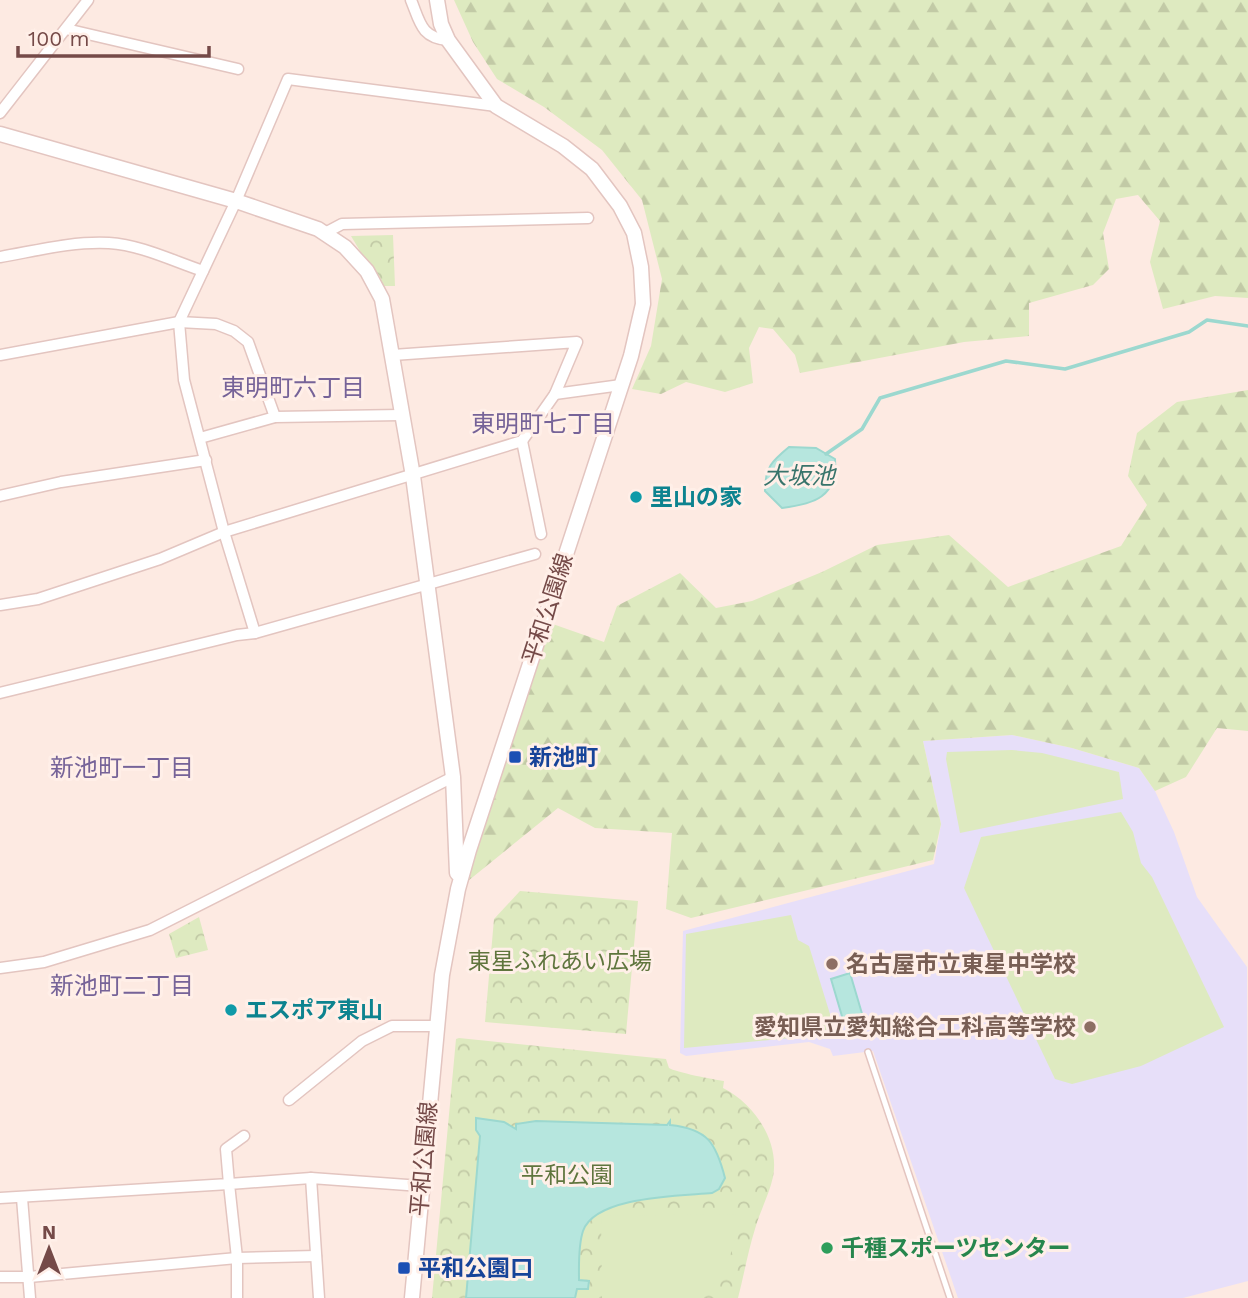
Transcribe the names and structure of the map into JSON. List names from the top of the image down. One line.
{"streets":{"street":["平和公園線"]},"districts":["東明町六丁目","東明町七丁目","新池町一丁目","新池町二丁目"],"water":["大坂池"],"parks":["東星ふれあい広場","平和公園"],"places":{"other":["里山の家","名古屋市立東星中学校","エスポア東山","愛知県立愛知総合工科高等学校","千種スポーツセンター"],"transit":["新池町","平和公園口"]},"scale_bar":"100 m","north":"top"}
